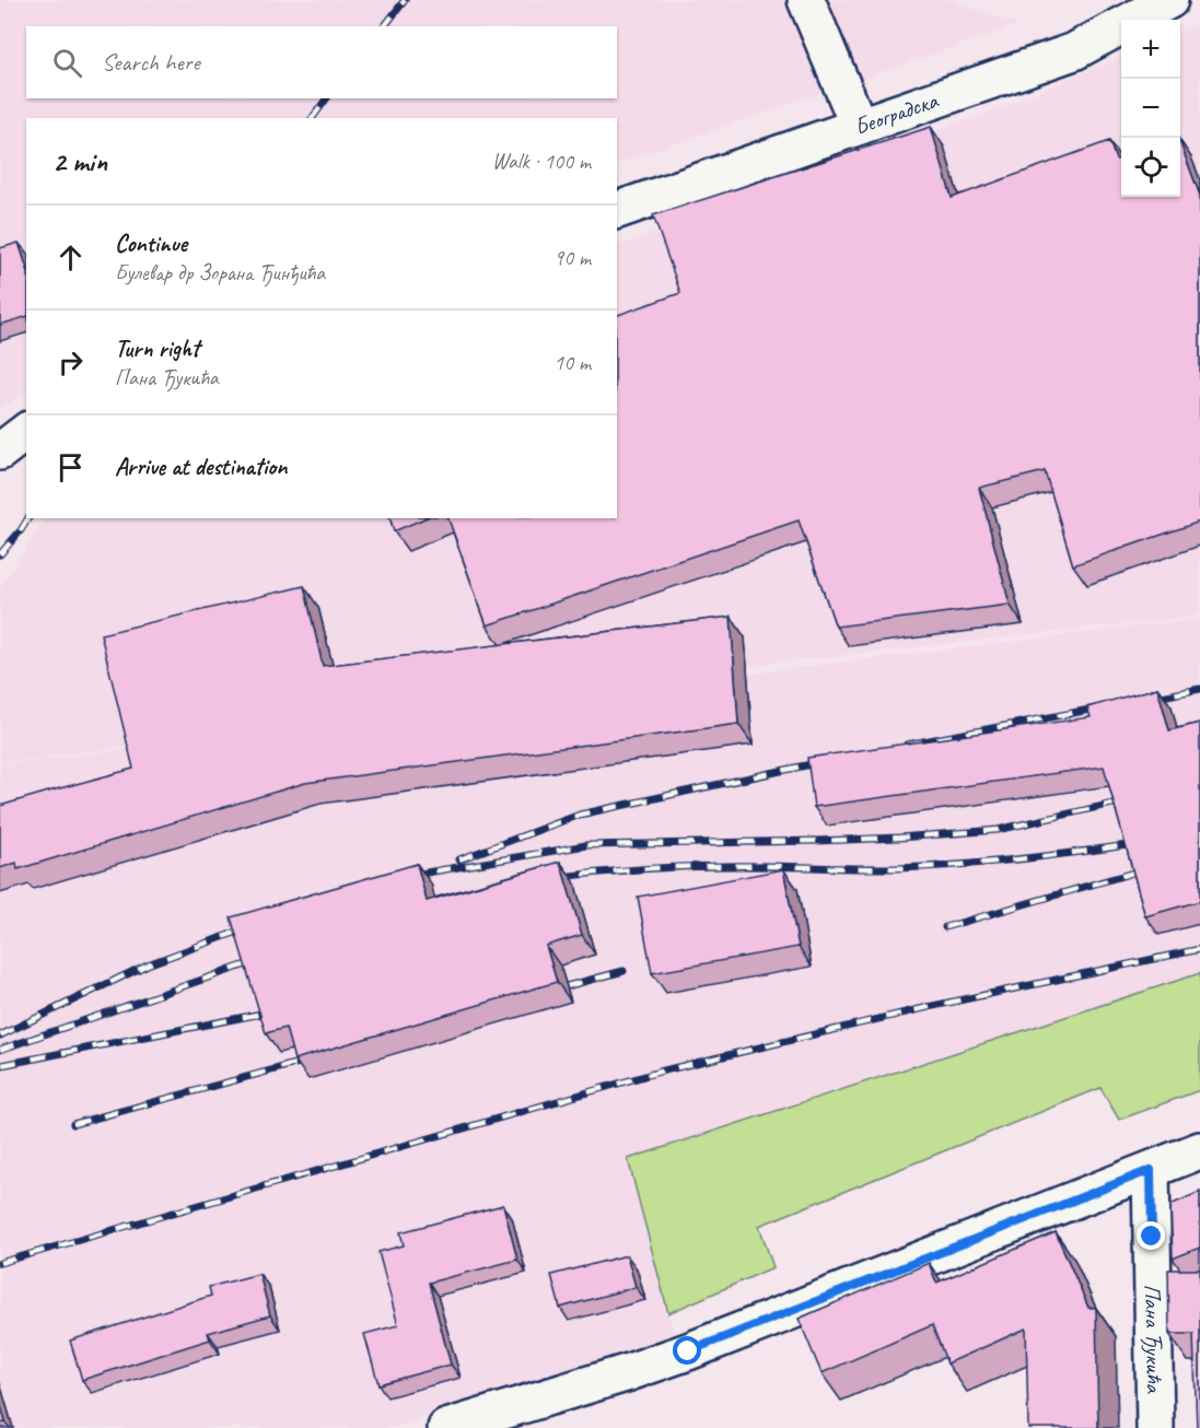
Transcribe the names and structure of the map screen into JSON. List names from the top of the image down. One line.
{"streets":{"street":["Београдска","Пана Ђукића"]},"page":{"map_buttons":["+","−"],"search":"Search here","heading":["2 min","Walk · 100 m"],"list":[["Continue","Булевар др Зорана Ђинђића","90 m"],["Turn right","Пана Ђукића","10 m"],"Arrive at destination"]}}
